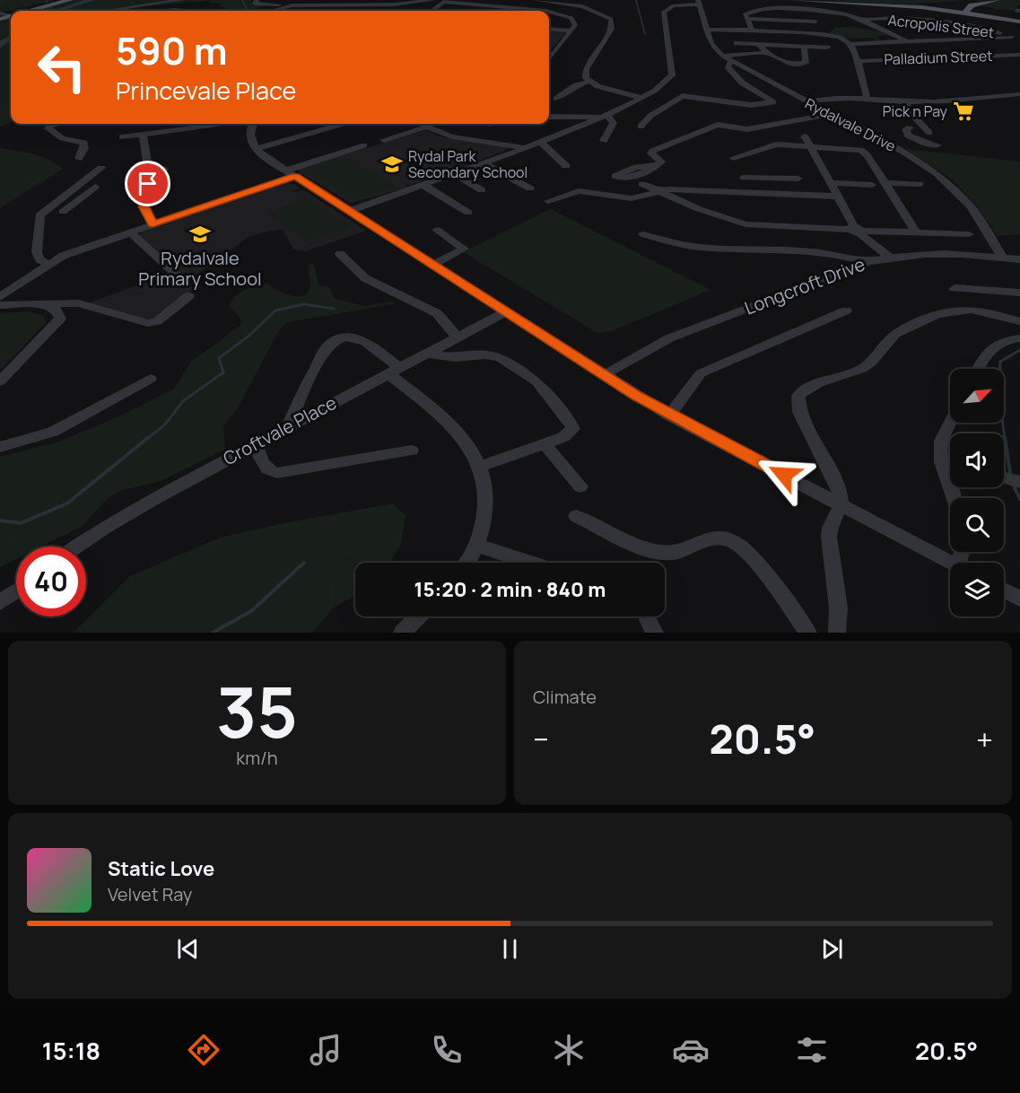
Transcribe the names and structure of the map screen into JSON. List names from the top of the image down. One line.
{"streets":{"street":["Acropolis Street","Palladium Street","Rydalvale Drive","Longcroft Drive","Croftvale Place"]},"crossings":[["Rydalvale Drive","Longcroft Drive"]],"places":{"supermarket":["Pick n Pay"],"school or university":["Rydal Park Secondary School","Rydalvale Primary School"]},"north":"top right","page":{"turn":["590 m","Princevale Place"],"limit":"40","trip":"15:20 · 2 min · 840 m","tile":[["35","km/h"],"Climate"],"heat":["−","20.5°","+"],"song":["Static Love","Velvet Ray"],"tabs":["15:18","20.5°"]}}
